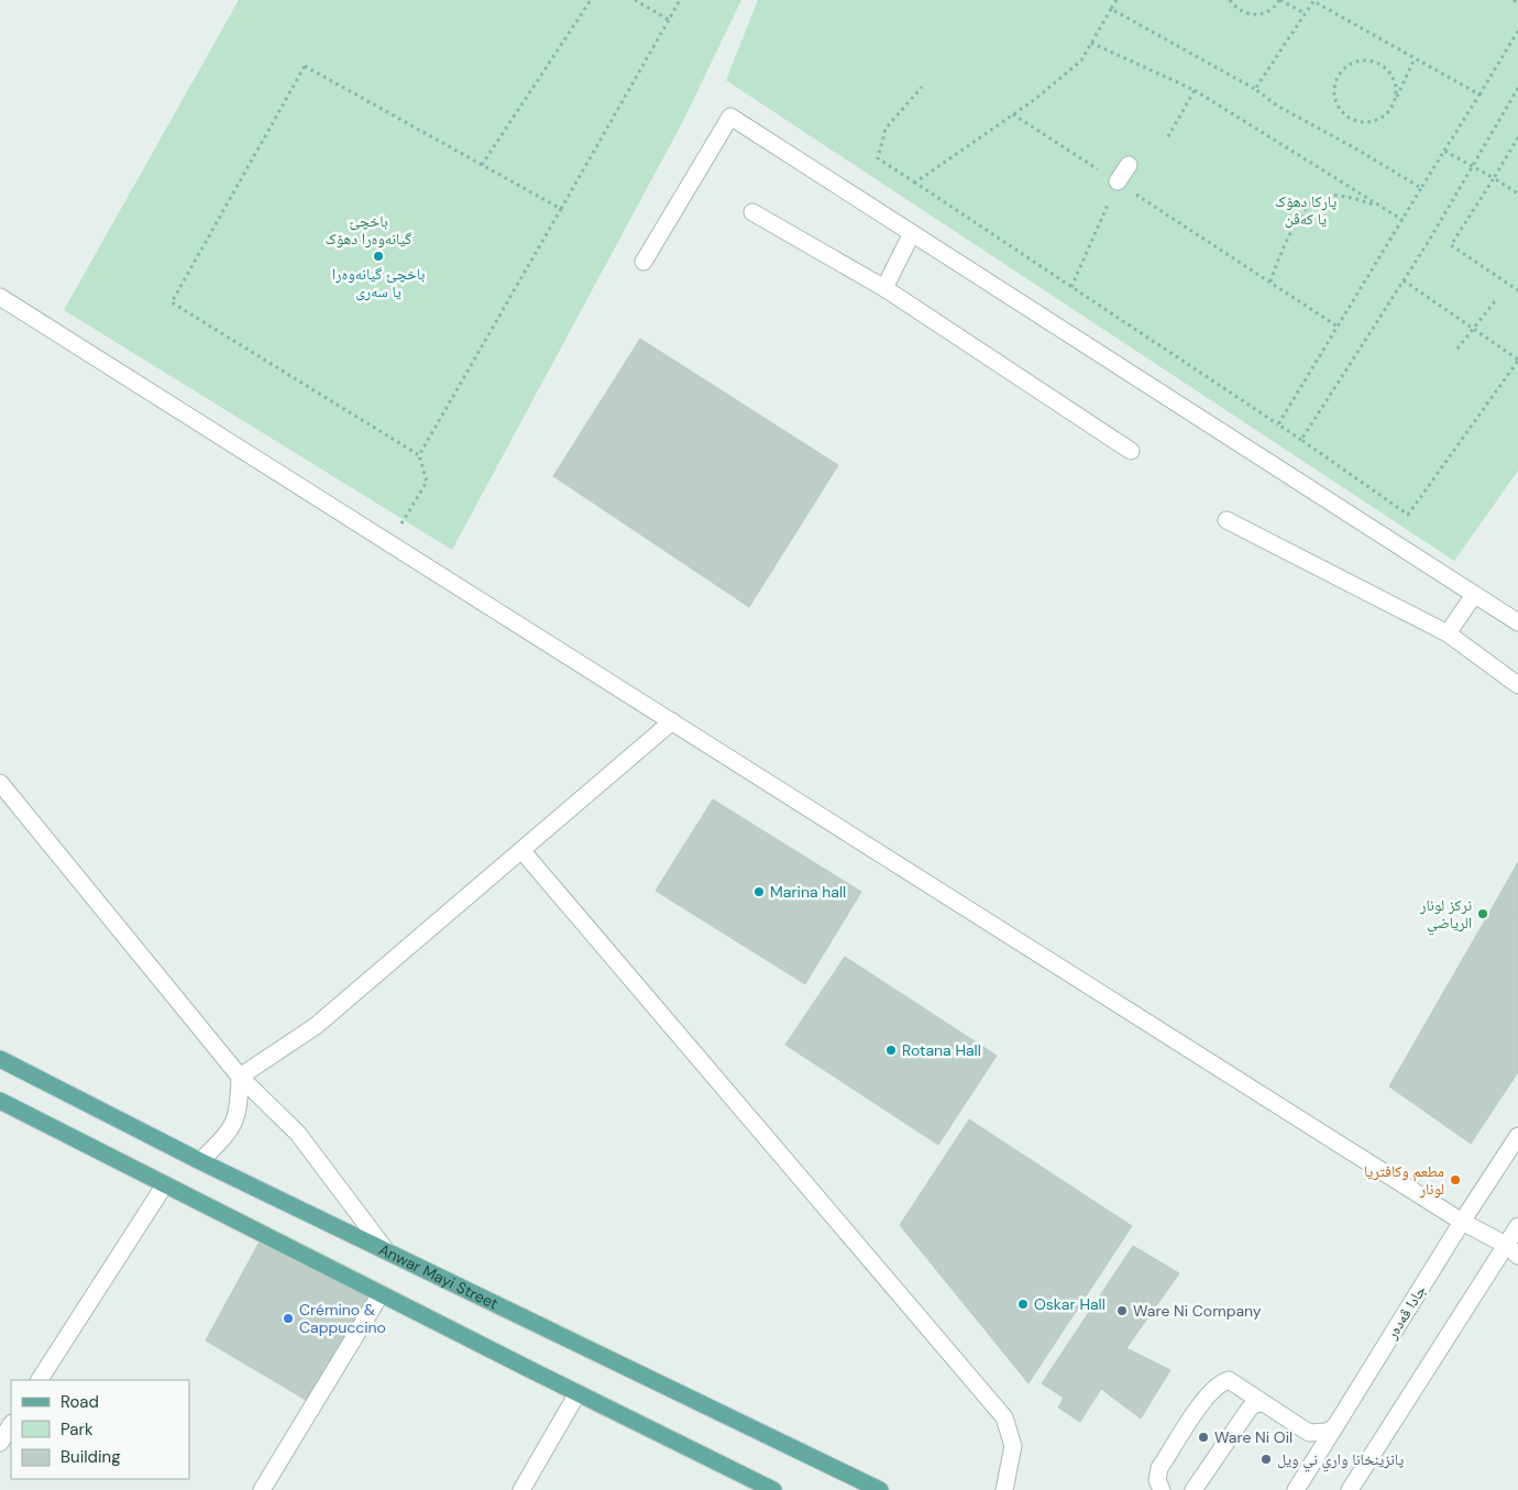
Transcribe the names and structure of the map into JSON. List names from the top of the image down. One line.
{"streets":{"main road":["Anwar Mayi Street"],"street":["جادا ڤەدەر"]},"parks":["پاركا دهۆک يا كەڤن","باخچێ گیانه‌وه‌را دهۆک"],"places":["باخچێ گیانەوەرا یا سەری","Marina hall","نركز لونار الرياضي","Rotana Hall","مطعم وكافتريا لونار","Oskar Hall","Ware Ni Company","Crémino & Cappuccino","Ware Ni Oil","پانزينخانا واري ني ويل"],"legend":["Road","Park","Building"]}
